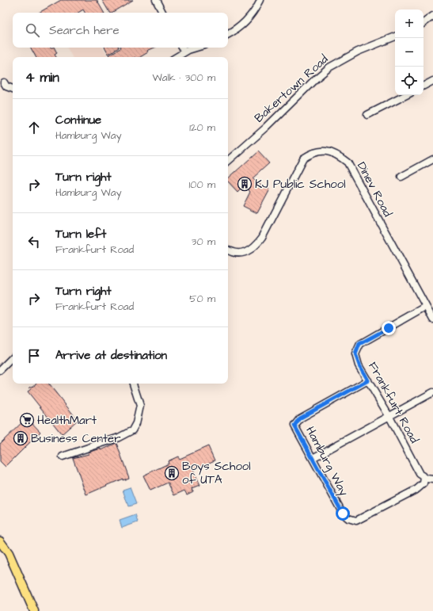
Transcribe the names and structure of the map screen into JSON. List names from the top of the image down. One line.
{"streets":{"street":["Bakertown Road","Dinev Road","Frankfurt Road","Hamburg Way"]},"crossings":[["Dinev Road","Frankfurt Road"],["Frankfurt Road","Hamburg Way"]],"places":{"building":["KJ Public School","Business Center","Boys School of UTA"],"supermarket":["HealthMart"]},"page":{"map_buttons":["+","−"],"search":"Search here","heading":["4 min","Walk · 300 m"],"list":[["Continue","Hamburg Way","120 m"],["Turn right","Hamburg Way","100 m"],["Turn left","Frankfurt Road","30 m"],["Turn right","Frankfurt Road","50 m"],"Arrive at destination"]}}
